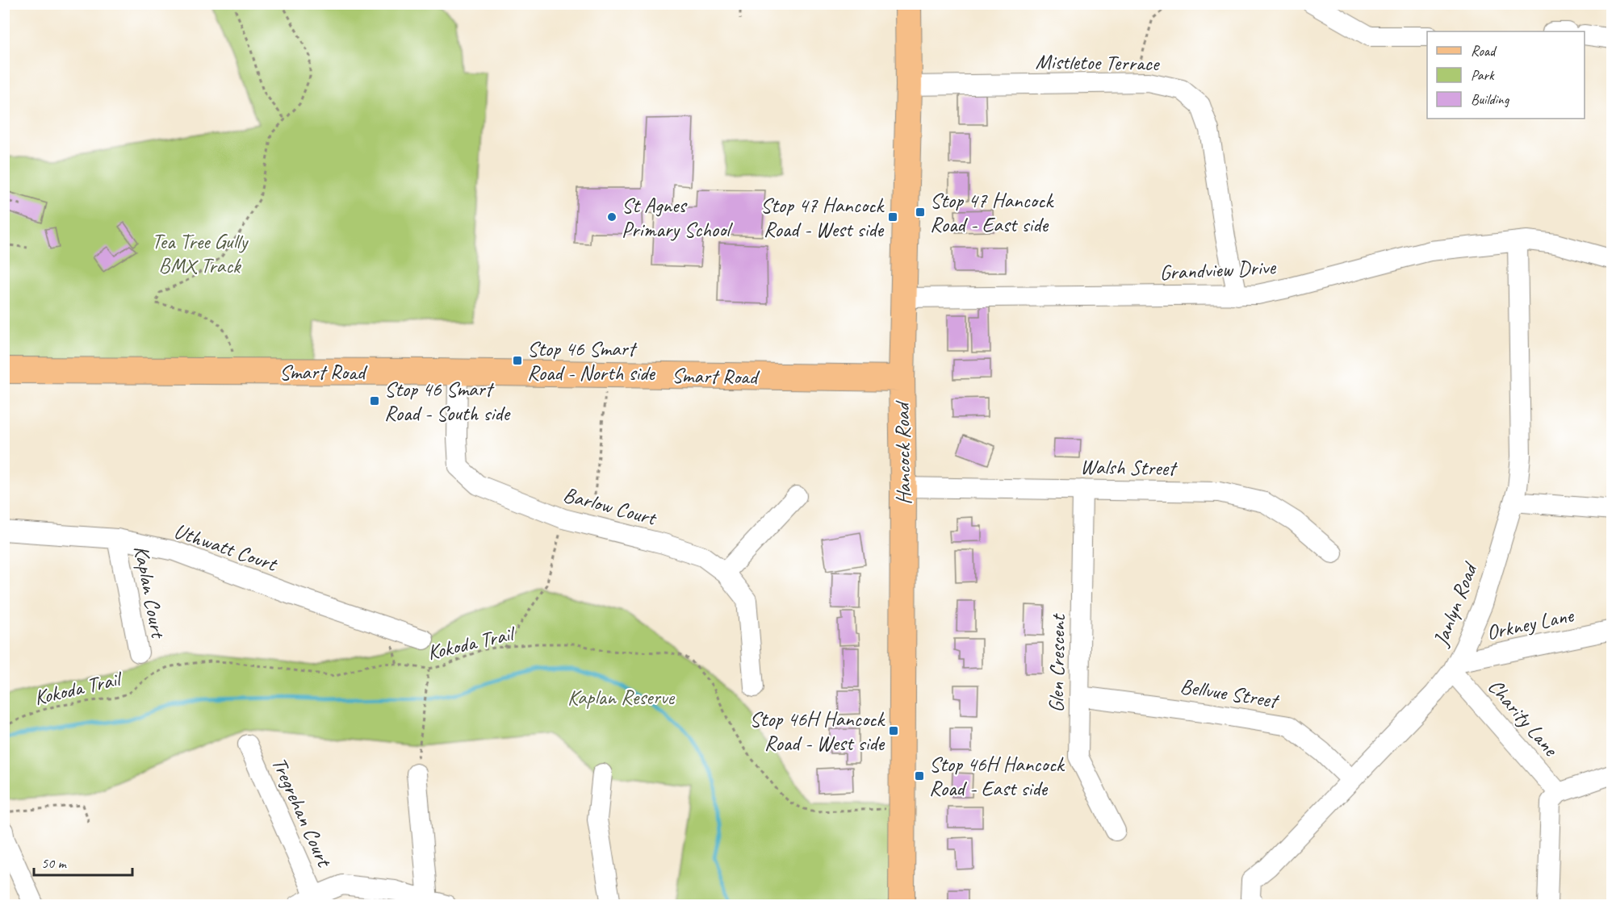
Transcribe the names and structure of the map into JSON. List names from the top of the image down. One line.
{"streets":{"main road":["Smart Road","Hancock Road"],"street":["Mistletoe Terrace","Grandview Drive","Walsh Street","Barlow Court","Uthwatt Court","Kaplan Court","Janlyn Road","Orkney Lane","Glen Crescent","Bellvue Street","Charity Lane","Tregrehan Court"],"path":["Kokoda Trail"]},"crossings":[["Mistletoe Terrace","Grandview Drive"],["Mistletoe Terrace","Hancock Road"],["Grandview Drive","Hancock Road"],["Grandview Drive","Janlyn Road"],["Smart Road","Hancock Road"],["Smart Road","Barlow Court"],["Hancock Road","Walsh Street"],["Hancock Road","Kokoda Trail"],["Walsh Street","Glen Crescent"],["Uthwatt Court","Kaplan Court"],["Janlyn Road","Orkney Lane"],["Janlyn Road","Bellvue Street"],["Janlyn Road","Charity Lane"],["Orkney Lane","Charity Lane"],["Glen Crescent","Bellvue Street"]],"parks":["Tea Tree Gully BMX Track","Kaplan Reserve"],"places":{"transit":["Stop 47 Hancock Road - East side","Stop 47 Hancock Road - West side","Stop 46 Smart Road - North side","Stop 46 Smart Road - South side","Stop 46H Hancock Road - West side","Stop 46H Hancock Road - East side"],"other":["St Agnes Primary School"]},"legend":["Road","Park","Building"],"scale_bar":"50 m"}
